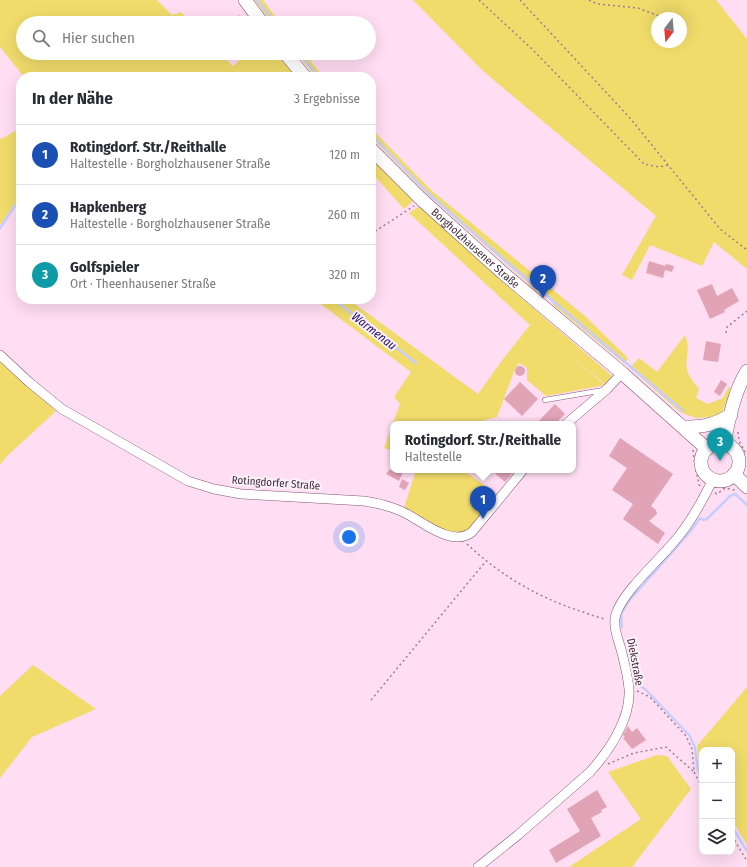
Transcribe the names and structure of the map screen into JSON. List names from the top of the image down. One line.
{"streets":{"main road":["Borgholzhausener Straße"],"street":["Rotingdorfer Straße","Diekstraße"]},"water":["Warmenau"],"north":"bottom","page":{"search":"Hier suchen","heading":["In der Nähe","3 Ergebnisse"],"list":[{"mark":"1","name":"Rotingdorf. Str./Reithalle","note":"Haltestelle · Borgholzhausener Straße","value":"120 m"},{"mark":"2","name":"Hapkenberg","note":"Haltestelle · Borgholzhausener Straße","value":"260 m"},{"mark":"3","name":"Golfspieler","note":"Ort · Theenhausener Straße","value":"320 m"}],"pins":["2","3","1"],"popup":["Rotingdorf. Str./Reithalle","Haltestelle"],"map_buttons":["+","−"]}}
